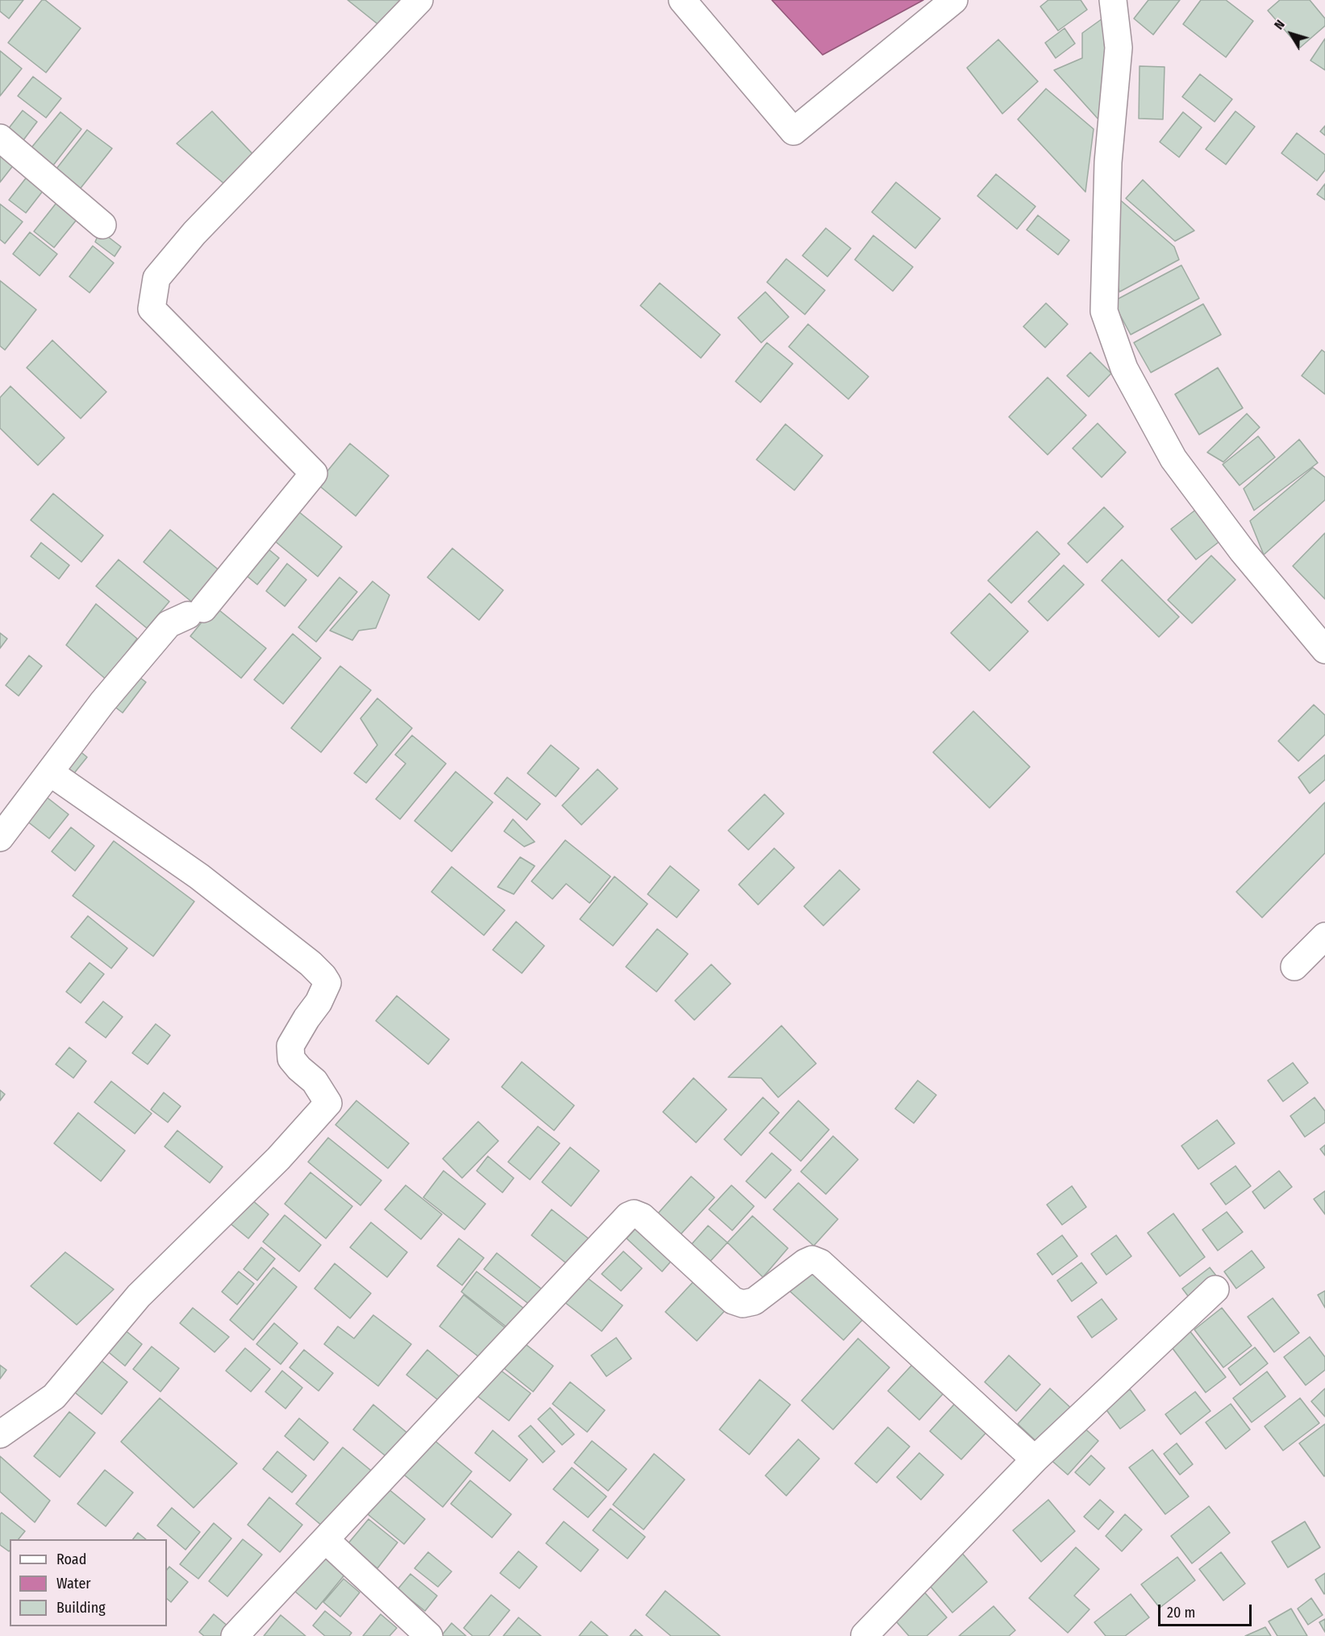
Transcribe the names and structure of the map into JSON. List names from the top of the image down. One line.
{"legend":["Road","Water","Building"],"scale_bar":"20 m","north":"top left"}
